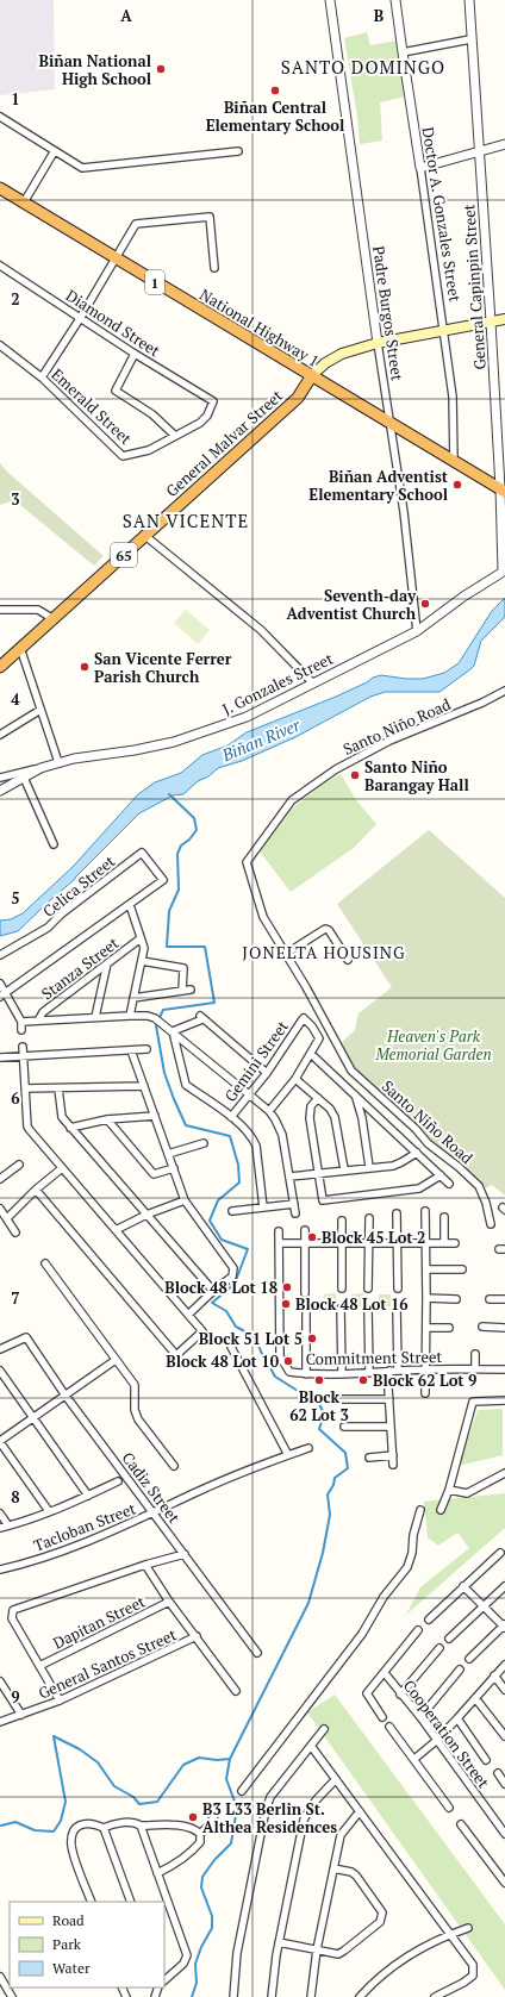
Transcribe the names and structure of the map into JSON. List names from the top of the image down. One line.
{"streets":{"highway":["1","National Highway 1","General Malvar Street","65"],"street":["Doctor A. Gonzales Street","General Capinpin Street","Padre Burgos Street","Diamond Street","Emerald Street","J. Gonzales Street","Santo Niño Road","Celica Street","Stanza Street","Gemini Street","Commitment Street","Cadiz Street","Tacloban Street","Dapitan Street","General Santos Street","Cooperation Street"]},"crossings":[["Doctor A. Gonzales Street","National Highway 1"],["Doctor A. Gonzales Street","General Malvar Street"],["General Capinpin Street","National Highway 1"],["General Capinpin Street","General Malvar Street"],["General Capinpin Street","J. Gonzales Street"],["Padre Burgos Street","National Highway 1"],["Padre Burgos Street","General Malvar Street"],["Padre Burgos Street","J. Gonzales Street"],["Diamond Street","Emerald Street"],["National Highway 1","General Malvar Street"],["Cadiz Street","Tacloban Street"]],"districts":["SANTO DOMINGO","SAN VICENTE","JONELTA HOUSING"],"water":["Biñan River"],"parks":["Heaven's Park Memorial Garden"],"places":["Biñan National High School","Biñan Central Elementary School","Biñan Adventist Elementary School","Seventh-day Adventist Church","San Vicente Ferrer Parish Church","Santo Niño Barangay Hall","Block 45 Lot 2","Block 48 Lot 18","Block 48 Lot 16","Block 51 Lot 5","Block 48 Lot 10","Block 62 Lot 3","Block 62 Lot 9","B3 L33 Berlin St. Althea Residences"],"legend":["Road","Park","Water"],"grid":{"columns":["A","B"],"rows":["1","2","3","4","5","6","7","8","9"]}}
